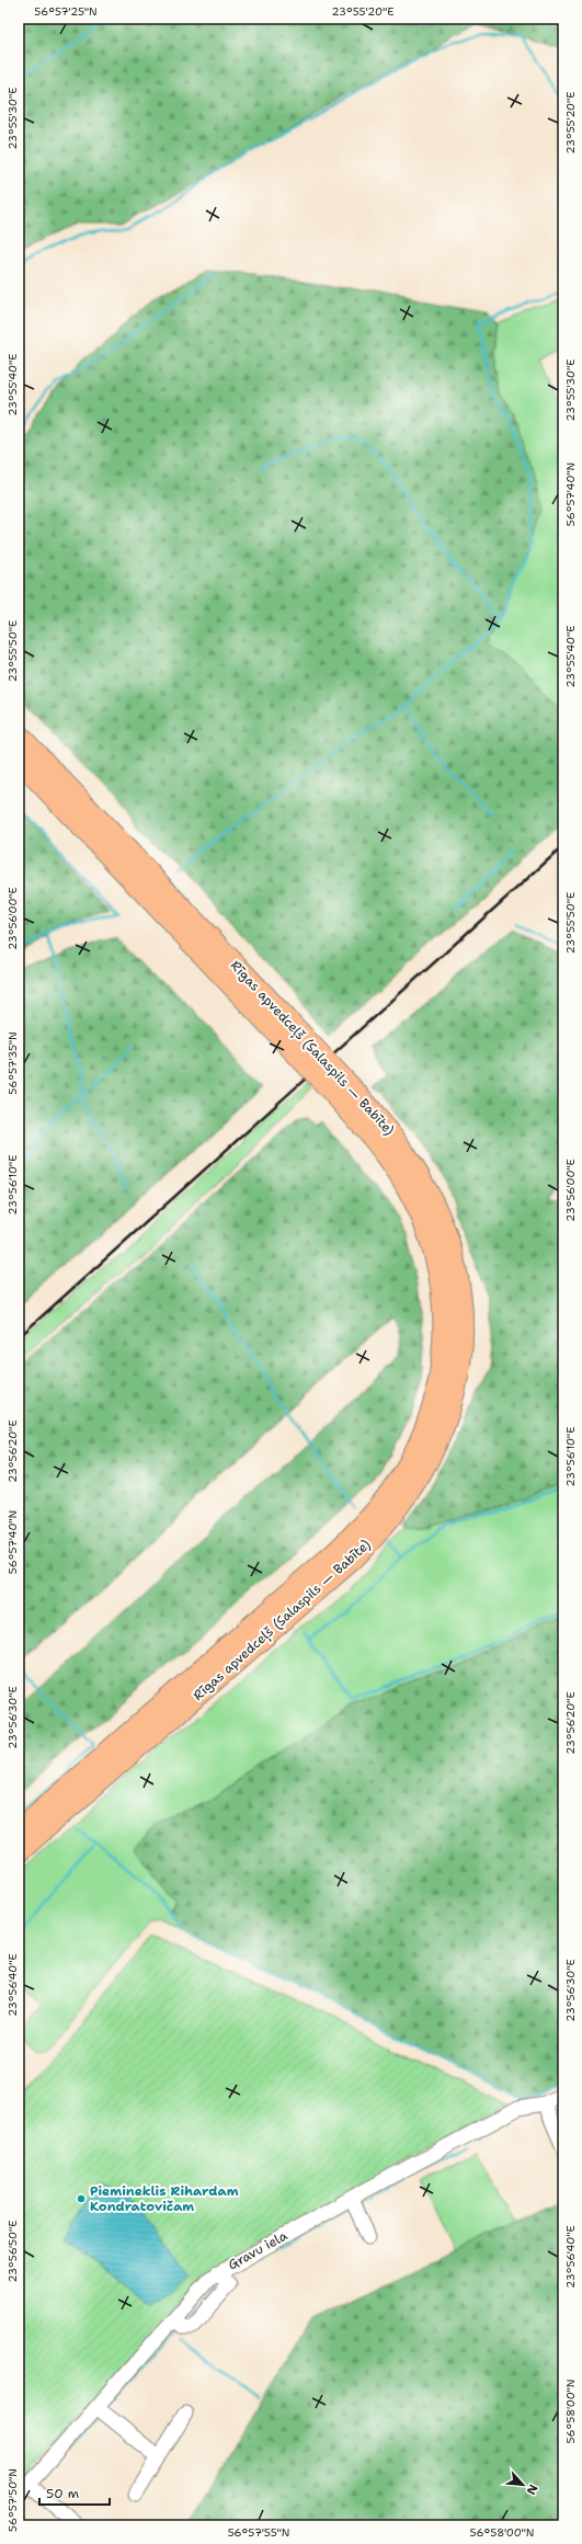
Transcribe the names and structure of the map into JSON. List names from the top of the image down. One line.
{"streets":{"highway":["Rīgas apvedceļš (Salaspils — Babīte)"],"street":["Gravu iela"]},"places":["Piemineklis Rihardam Kondratovičam"],"scale_bar":"50 m","north":"bottom right","coordinates":["56°57'25\"N","23°55'20\"E","23°55'30\"E","23°55'40\"E","56°57'40\"N","23°55'50\"E","23°56'00\"E","56°57'35\"N","23°56'10\"E","23°56'20\"E","23°56'30\"E","23°56'40\"E","23°56'50\"E","56°58'00\"N","56°57'50\"N","56°57'55\"N"]}
